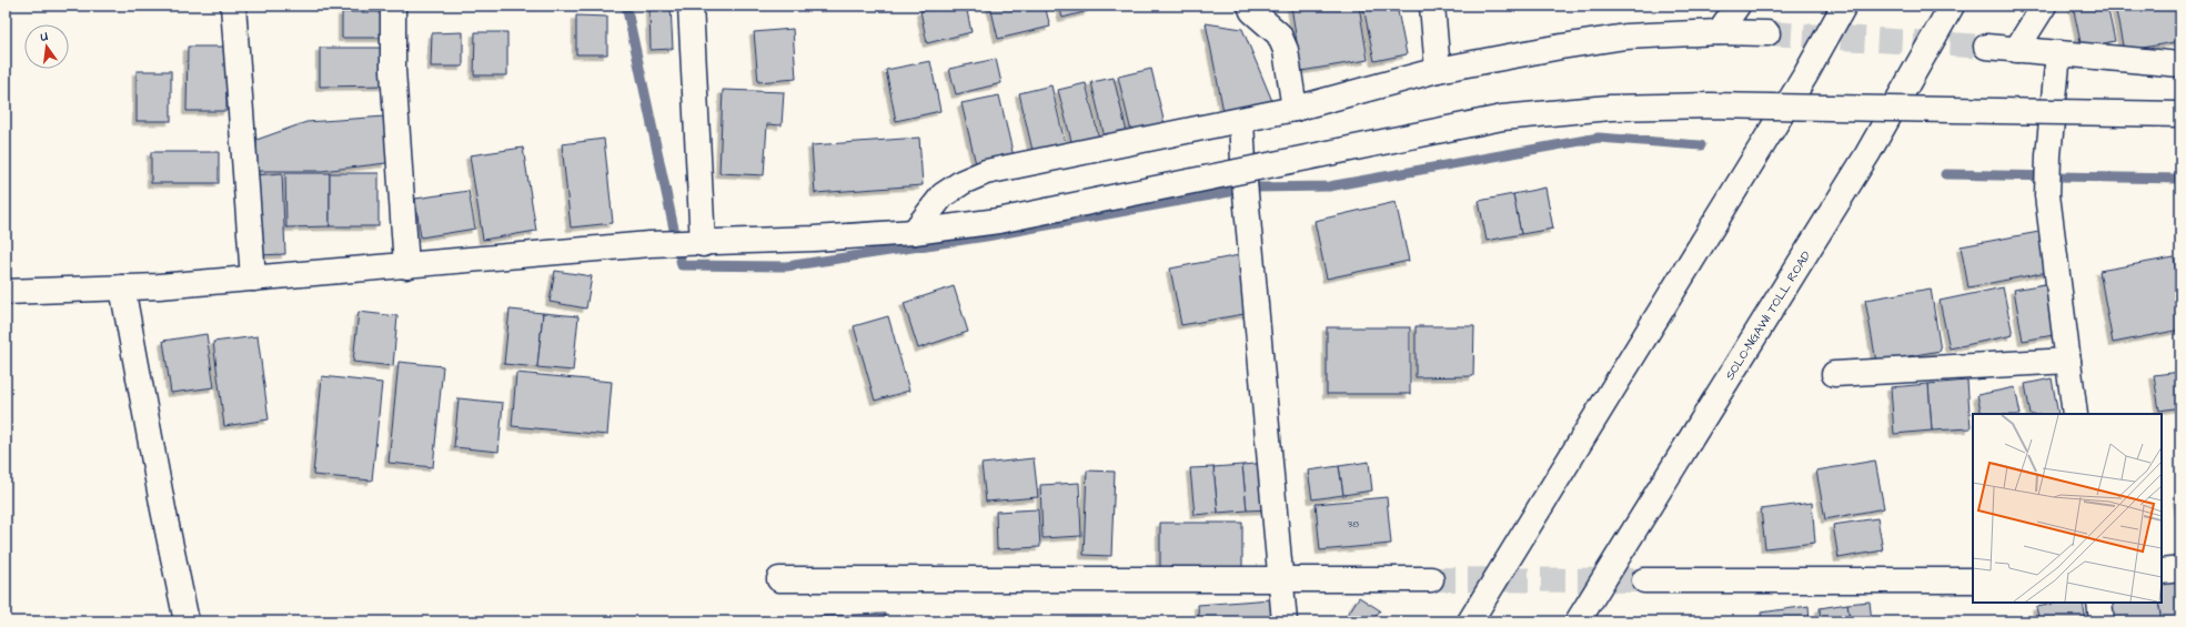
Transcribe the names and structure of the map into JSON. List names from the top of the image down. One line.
{"streets":{"main road":["SOLO–NGAWI TOLL ROAD"]},"house_numbers":["38"],"north":"top"}
